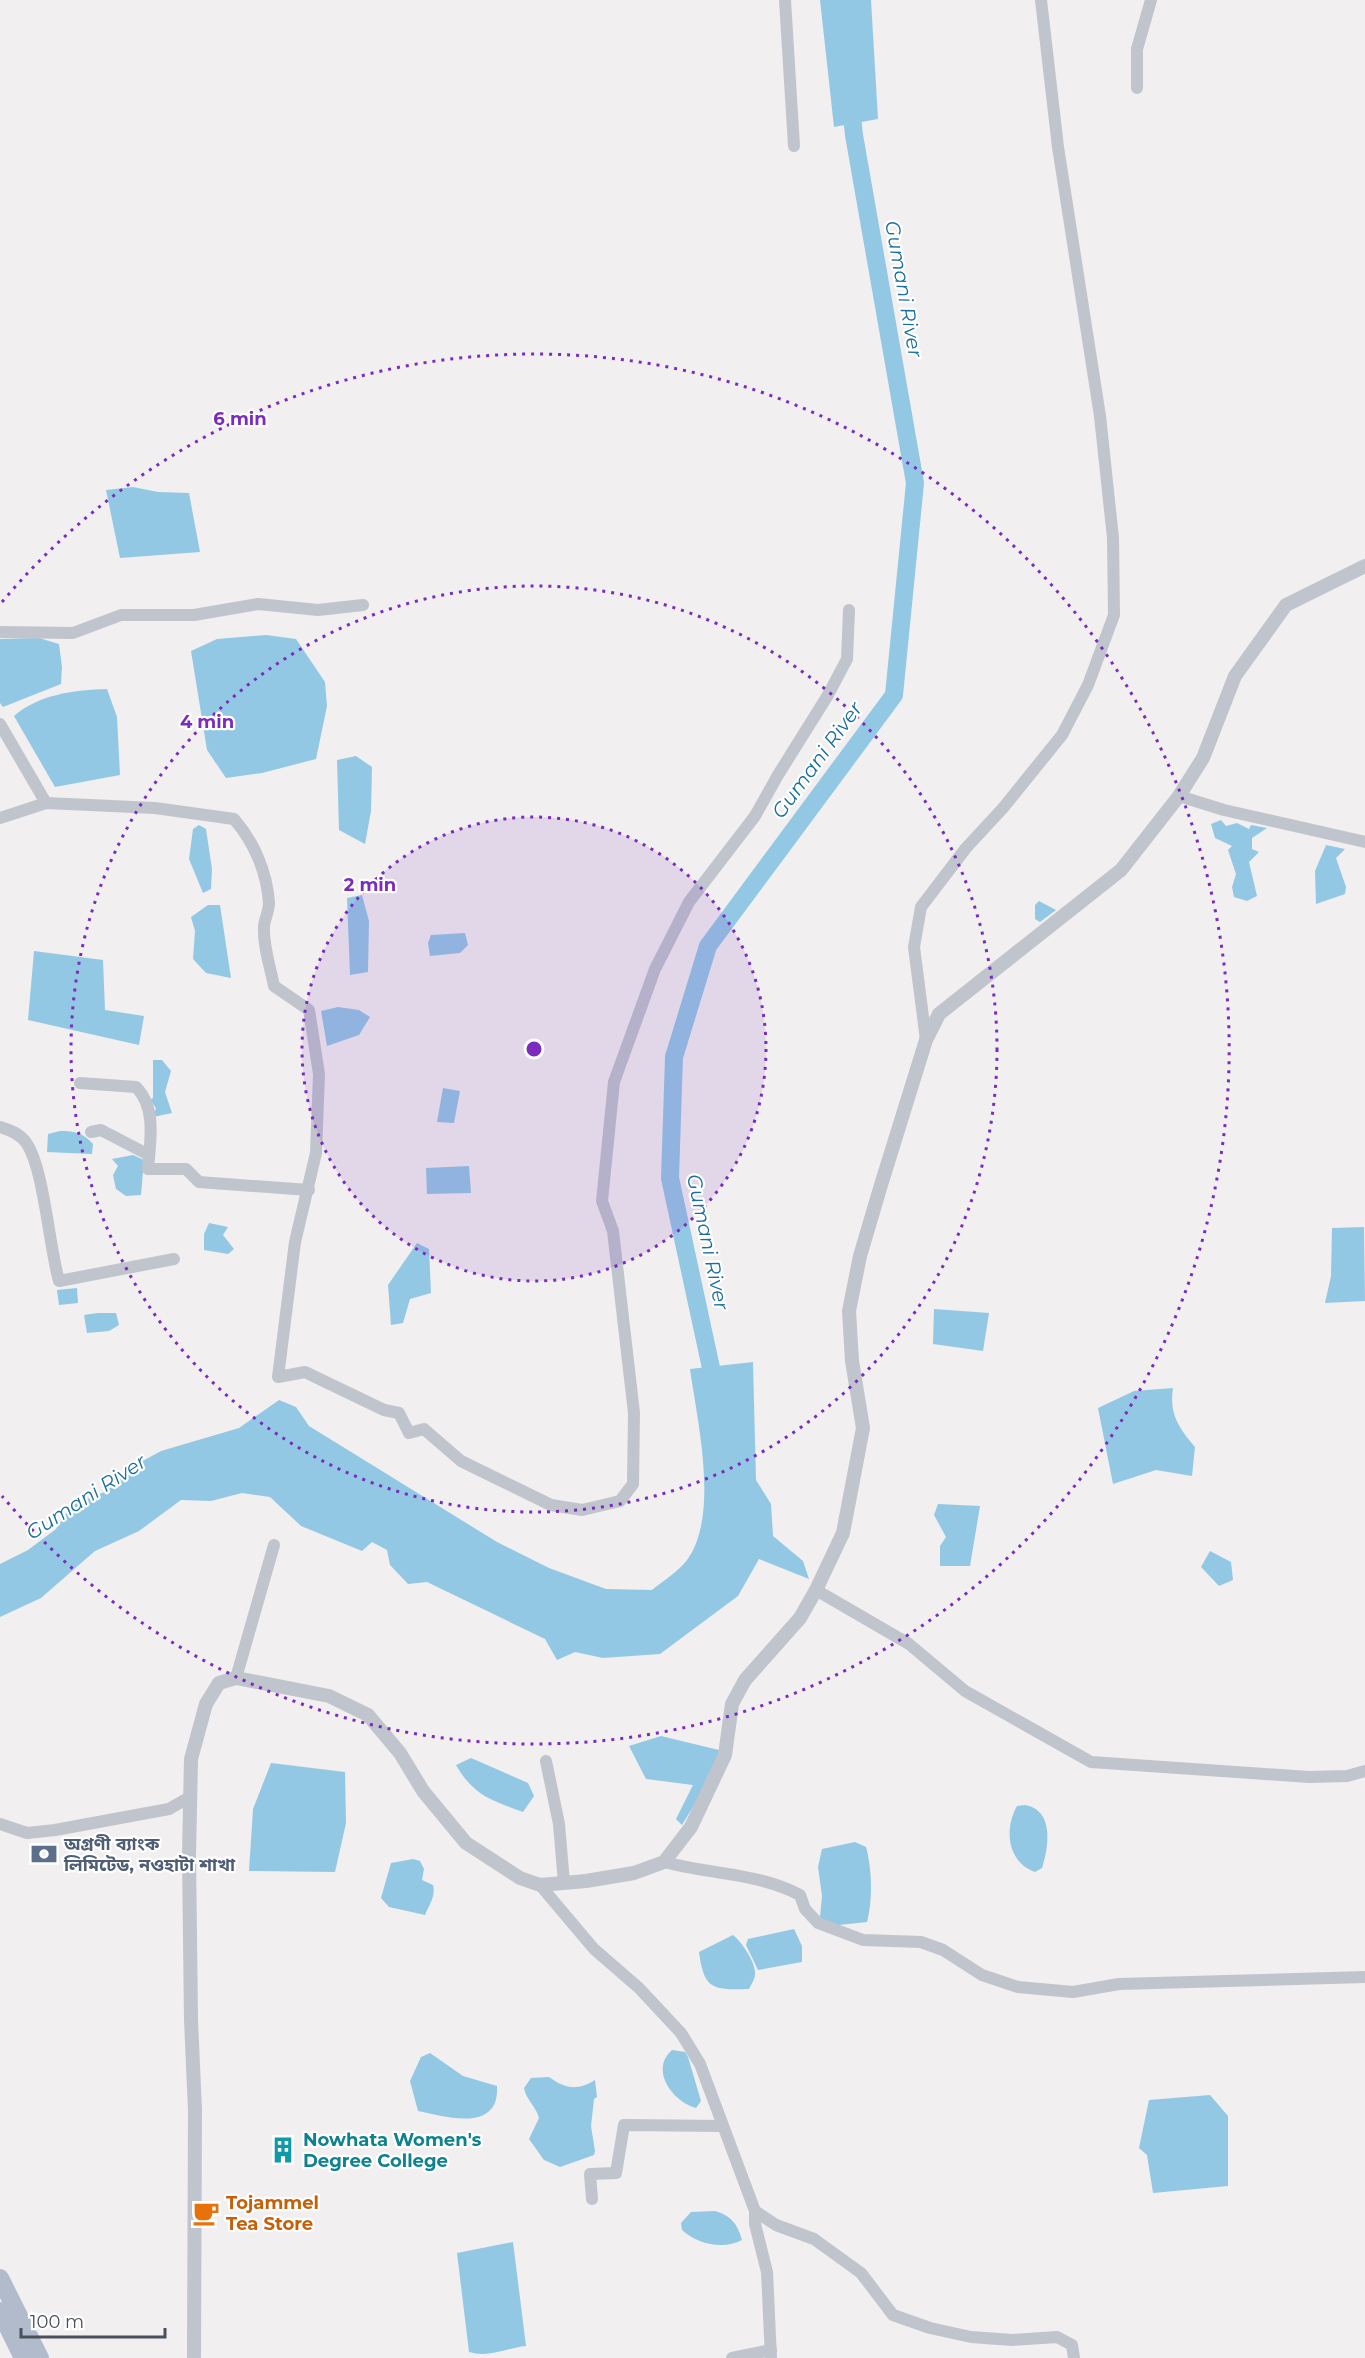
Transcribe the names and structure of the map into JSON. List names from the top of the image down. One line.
{"water":["Gumani River"],"places":{"bank":["অগ্রণী ব্যাংক লিমিটেড, নওহাটা শাখা"],"building":["Nowhata Women's Degree College"],"cafe":["Tojammel Tea Store"]},"scale_bar":"100 m","rings":["6 min","4 min","2 min"]}
